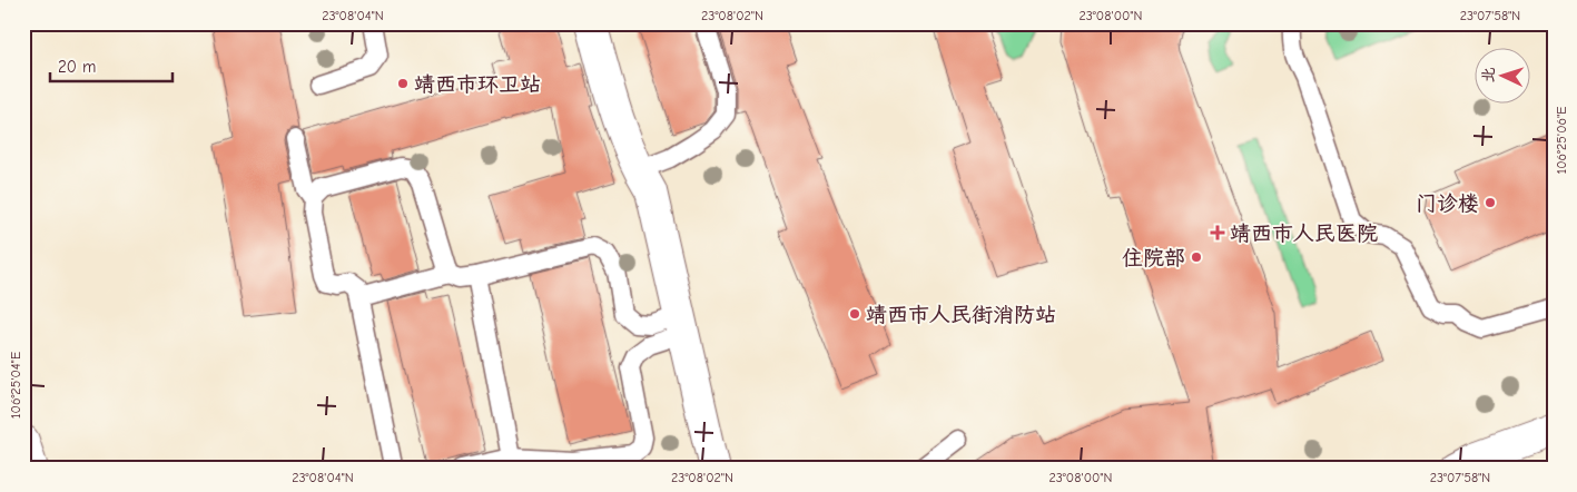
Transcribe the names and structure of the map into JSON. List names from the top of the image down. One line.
{"places":{"other":["靖西市环卫站","门诊楼","住院部","靖西市人民街消防站"],"health":["靖西市人民医院"]},"scale_bar":"20 m","north":"left","coordinates":["23°08'04\"N","23°08'02\"N","23°08'00\"N","23°07'58\"N","106°25'06\"E","106°25'04\"E"]}
